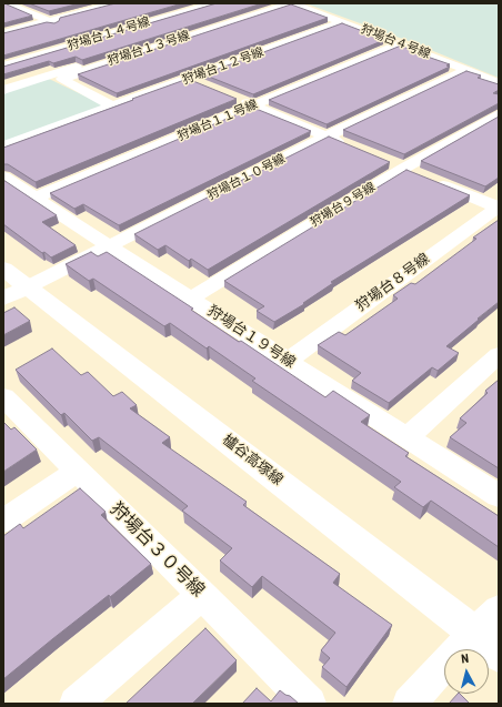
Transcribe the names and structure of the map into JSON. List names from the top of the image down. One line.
{"streets":{"street":["狩場台１４号線","狩場台４号線","狩場台１３号線","狩場台１２号線","狩場台１１号線","狩場台１０号線","狩場台９号線","狩場台８号線","狩場台１９号線","櫨谷高塚線","狩場台３０号線"]},"crossings":[["狩場台４号線","狩場台１３号線"],["狩場台４号線","狩場台１２号線"],["狩場台４号線","狩場台１１号線"],["狩場台４号線","狩場台１０号線"],["狩場台１３号線","狩場台１２号線"],["狩場台１１号線","狩場台１９号線"],["狩場台１０号線","狩場台１９号線"],["狩場台１０号線","櫨谷高塚線"],["狩場台９号線","狩場台１９号線"],["狩場台８号線","狩場台１９号線"]],"north":"top"}
